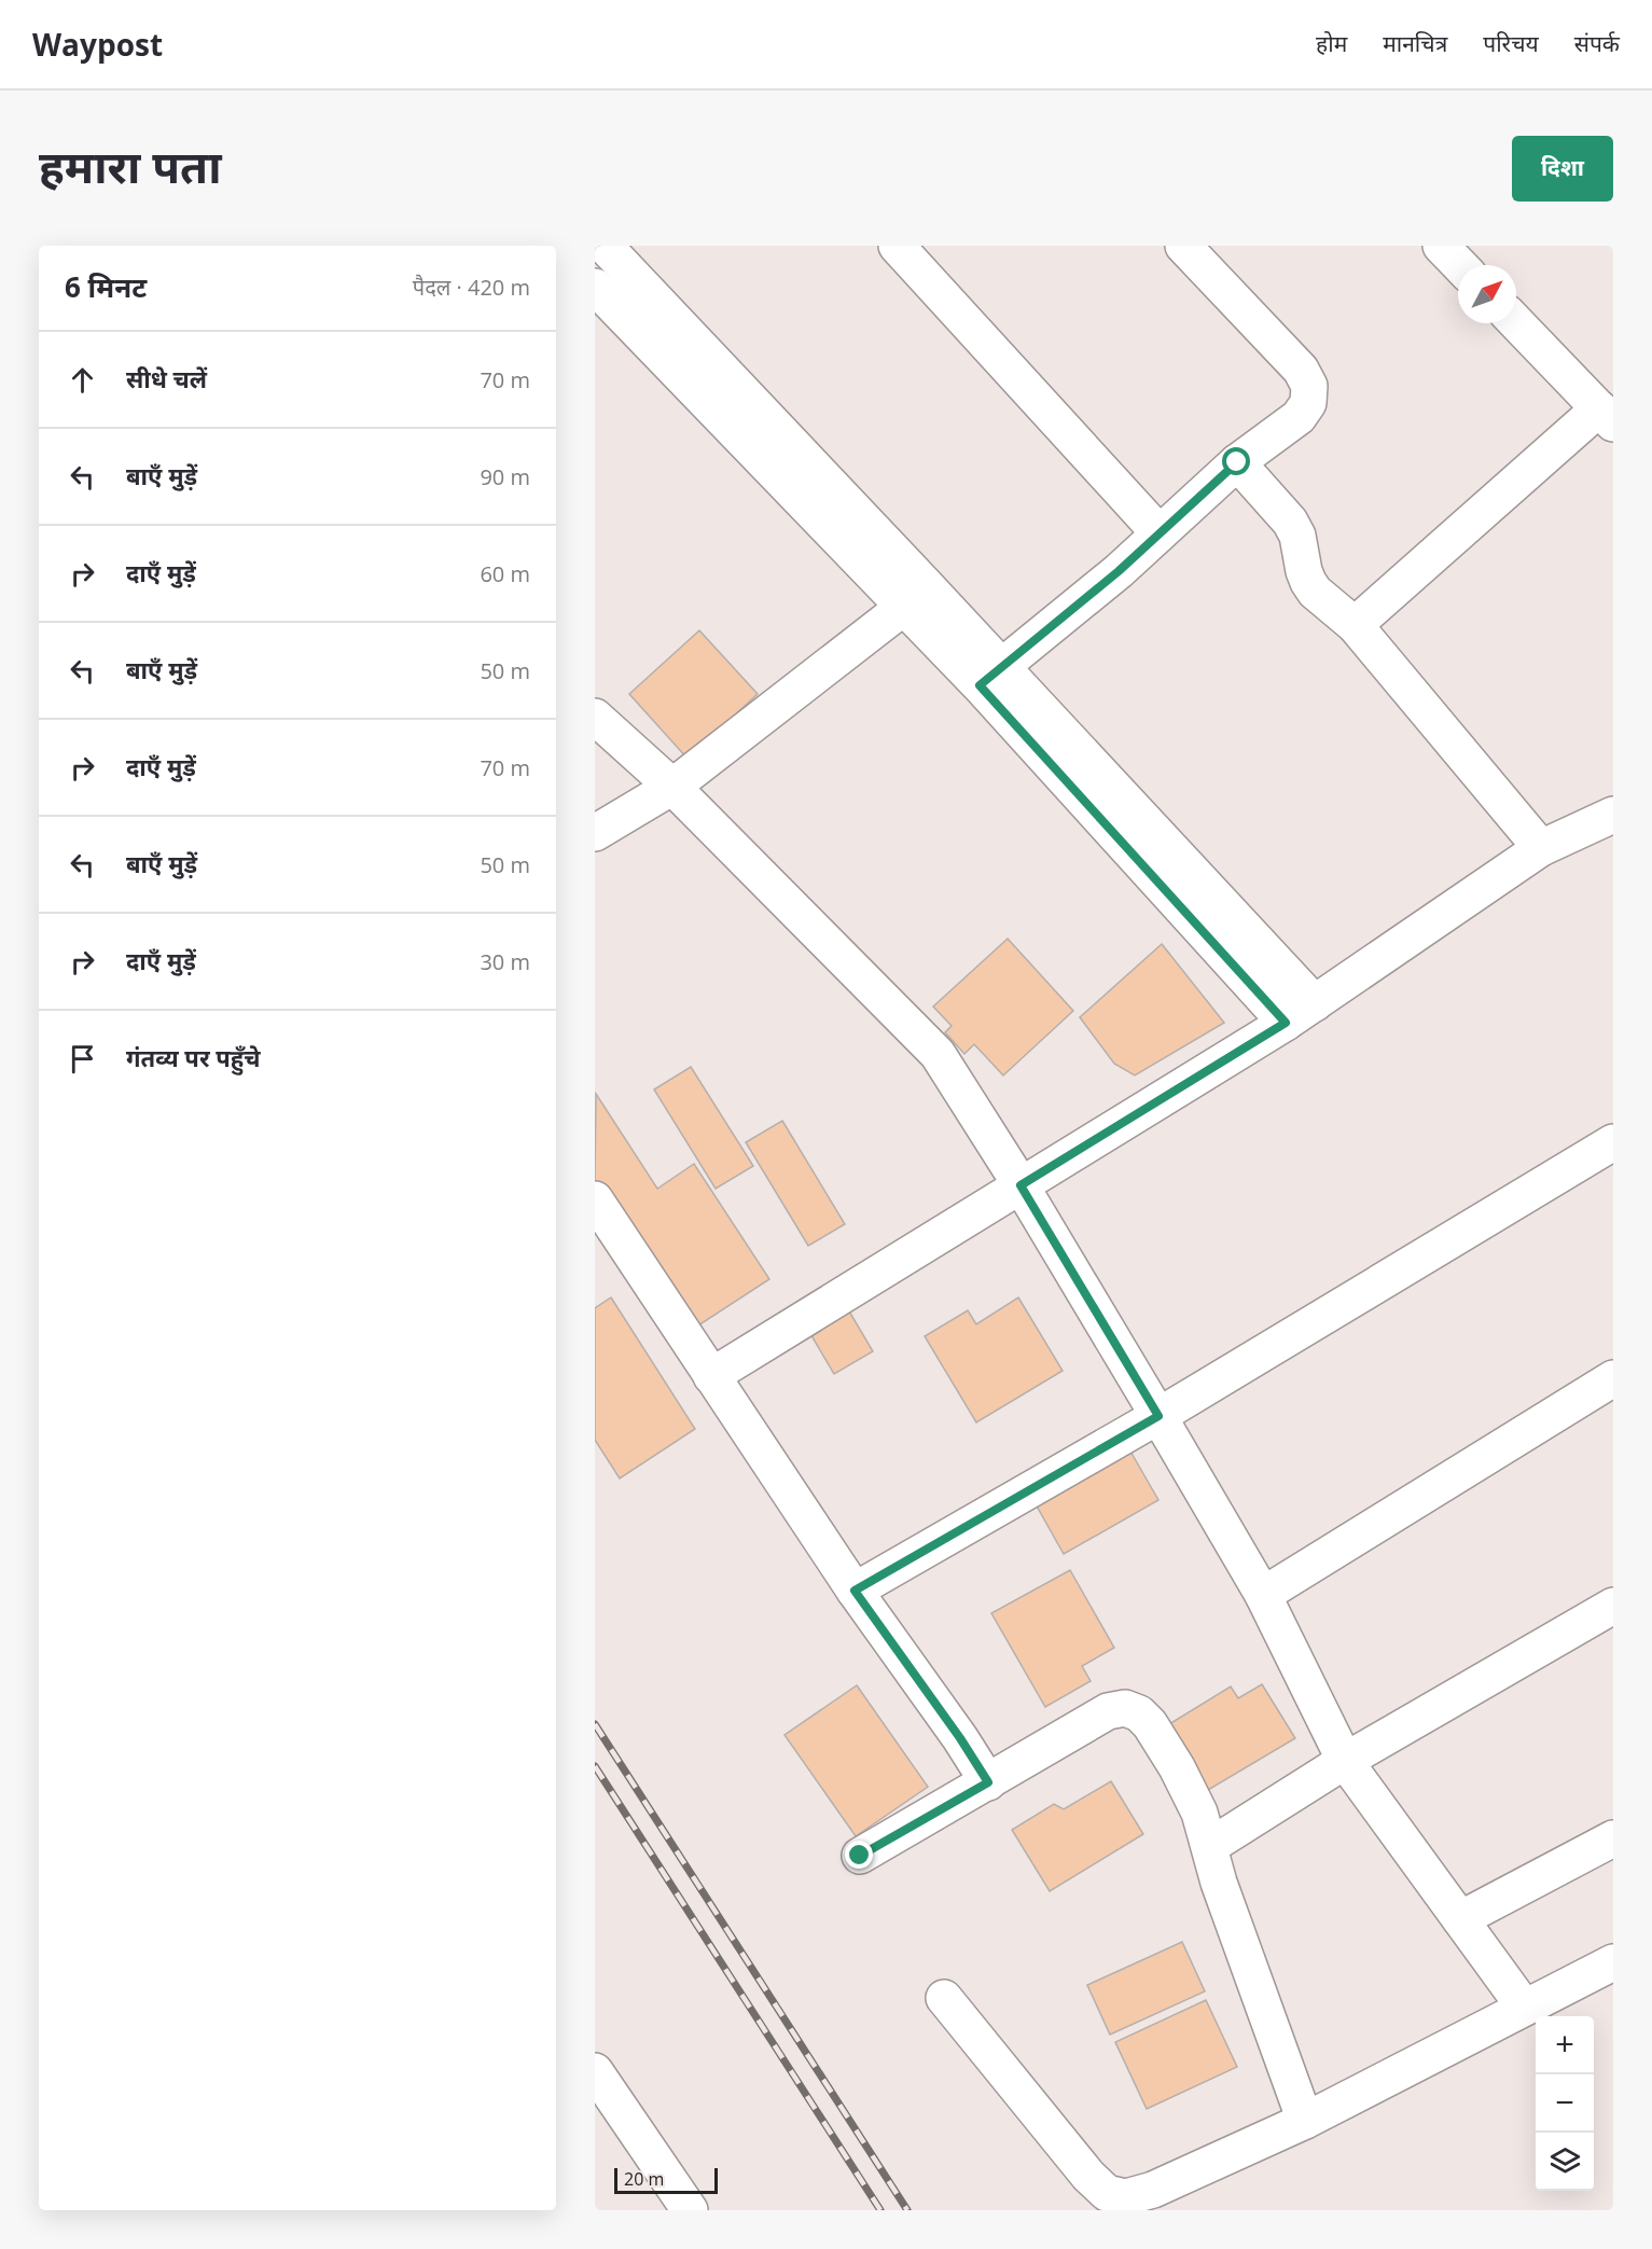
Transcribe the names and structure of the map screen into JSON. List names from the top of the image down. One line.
{"scale_bar":"20 m","north":"top right","page":{"header":"Waypost","nav":["होम","मानचित्र","परिचय","संपर्क"],"title":"हमारा पता","buttons":"दिशा","heading":["6 मिनट","पैदल · 420 m"],"list":[["सीधे चलें","70 m"],["बाएँ मुड़ें","90 m"],["दाएँ मुड़ें","60 m"],["बाएँ मुड़ें","50 m"],["दाएँ मुड़ें","70 m"],["बाएँ मुड़ें","50 m"],["दाएँ मुड़ें","30 m"],"गंतव्य पर पहुँचे"],"map_buttons":["+","−"],"scale":"20 m"}}
